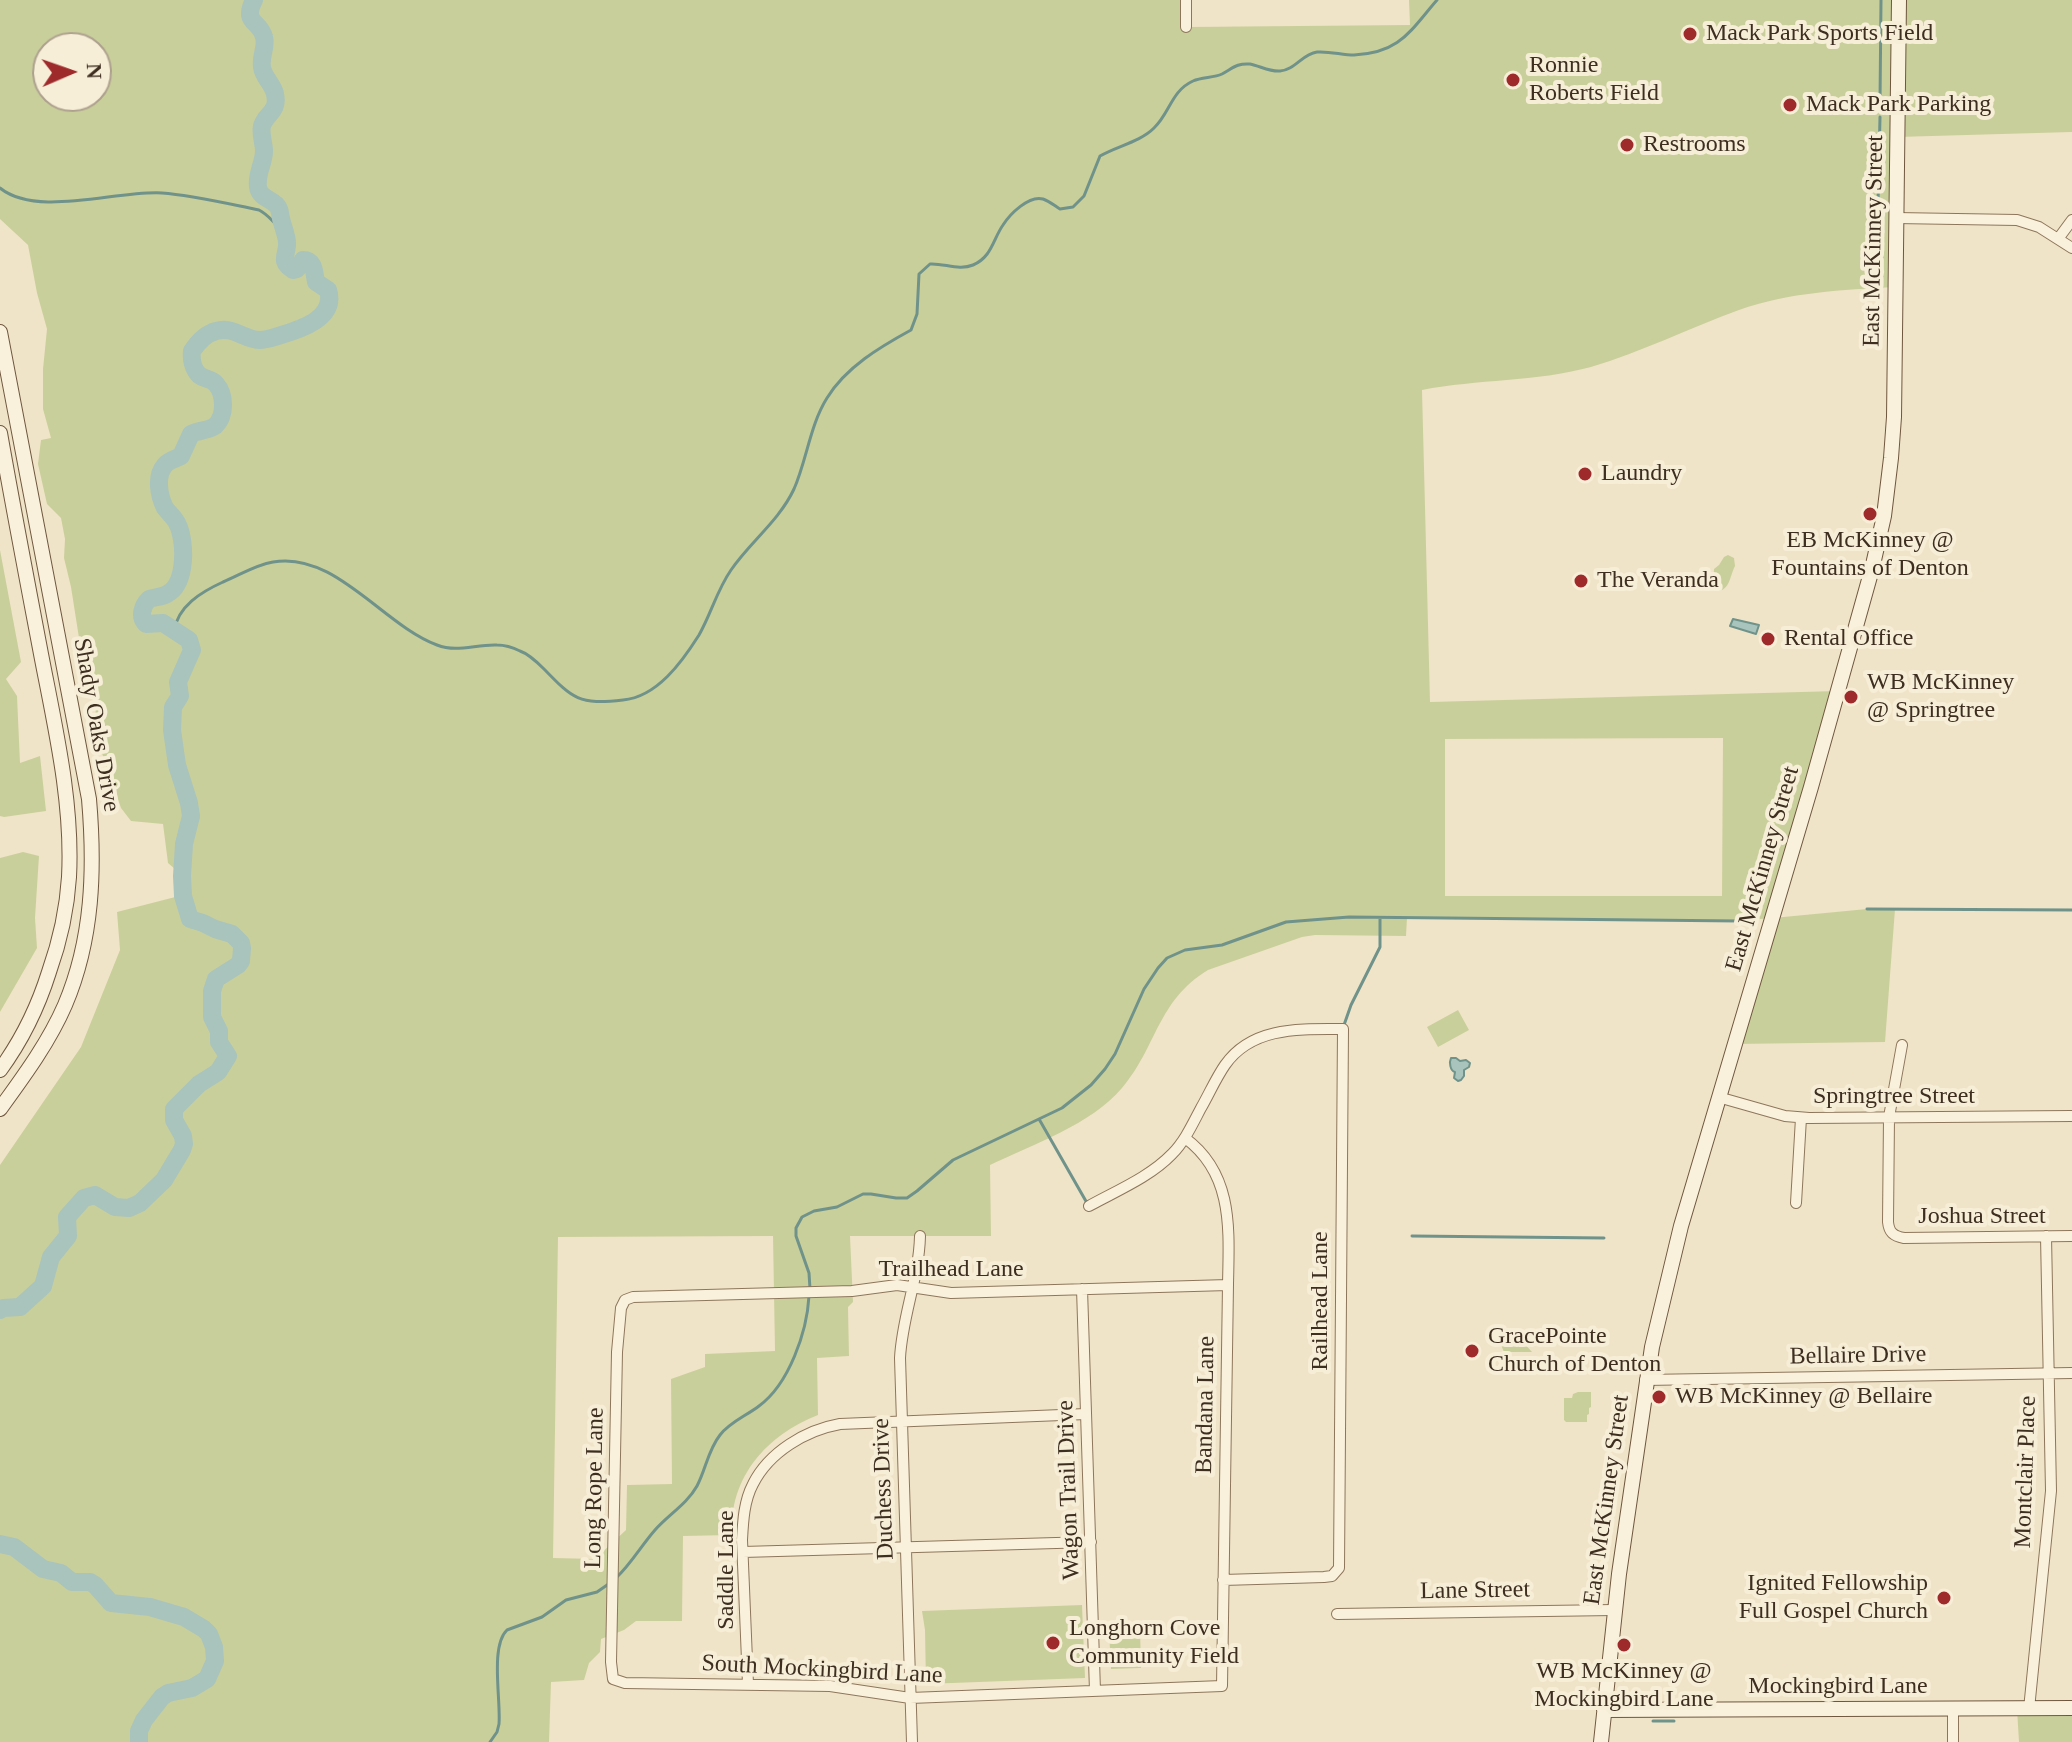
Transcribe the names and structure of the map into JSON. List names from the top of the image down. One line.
{"streets":{"street":["East McKinney Street","Shady Oaks Drive","Springtree Street","Joshua Street","Trailhead Lane","Railhead Lane","Bellaire Drive","Bandana Lane","Montclair Place","Long Rope Lane","Duchess Drive","Wagon Trail Drive","Saddle Lane","Lane Street","South Mockingbird Lane","Mockingbird Lane"]},"crossings":[["East McKinney Street","Springtree Street"],["East McKinney Street","Bellaire Drive"],["East McKinney Street","Lane Street"],["East McKinney Street","Mockingbird Lane"],["Springtree Street","Joshua Street"],["Joshua Street","Montclair Place"],["Trailhead Lane","Bandana Lane"],["Trailhead Lane","Long Rope Lane"],["Trailhead Lane","Duchess Drive"],["Trailhead Lane","Wagon Trail Drive"],["Railhead Lane","Bandana Lane"],["Bellaire Drive","Montclair Place"],["Bandana Lane","South Mockingbird Lane"],["Montclair Place","Mockingbird Lane"],["Long Rope Lane","South Mockingbird Lane"],["Duchess Drive","Saddle Lane"],["Duchess Drive","South Mockingbird Lane"],["Wagon Trail Drive","Saddle Lane"],["Wagon Trail Drive","South Mockingbird Lane"],["Saddle Lane","South Mockingbird Lane"]],"places":["Mack Park Sports Field","Ronnie Roberts Field","Mack Park Parking","Restrooms","Laundry","EB McKinney @ Fountains of Denton","The Veranda","Rental Office","WB McKinney @ Springtree","GracePointe Church of Denton","WB McKinney @ Bellaire","Ignited Fellowship Full Gospel Church","Longhorn Cove Community Field","WB McKinney @ Mockingbird Lane"],"north":"right"}
